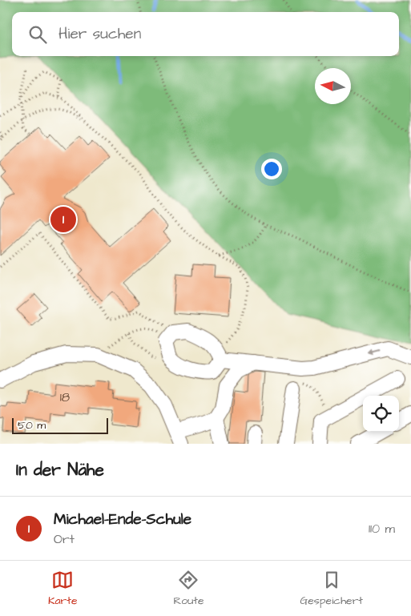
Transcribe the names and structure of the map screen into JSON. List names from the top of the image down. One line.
{"house_numbers":["18"],"scale_bar":"50 m","north":"left","page":{"search":"Hier suchen","pins":"1","scale":"50 m","heading":"In der Nähe","list":[{"mark":"1","name":"Michael-Ende-Schule","note":"Ort","value":"110 m"}],"nav":["Karte","Route","Gespeichert"]}}
